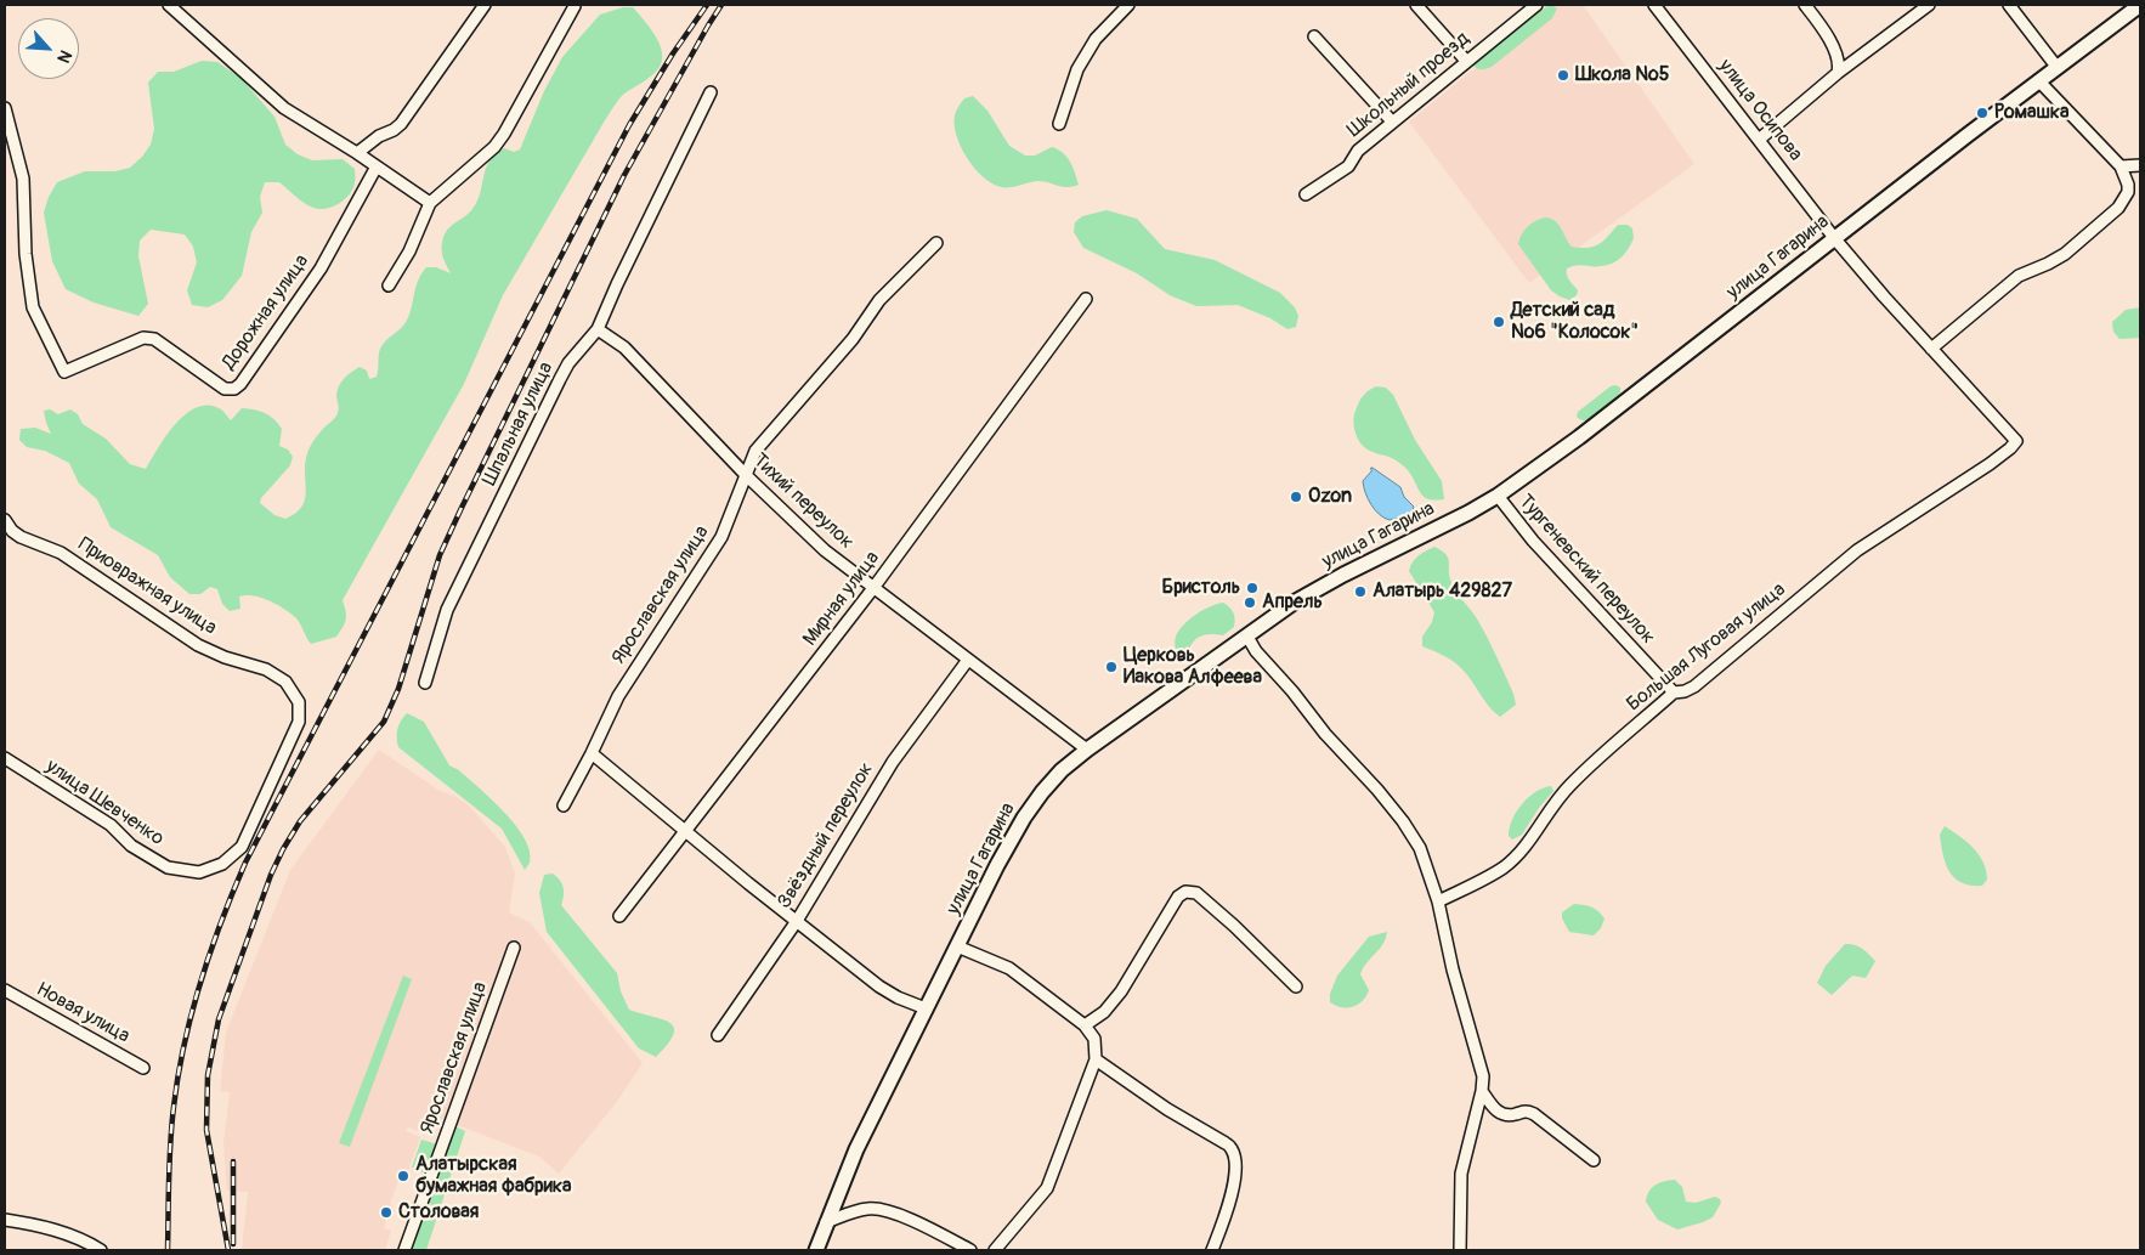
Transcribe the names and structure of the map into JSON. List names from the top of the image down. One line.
{"streets":{"main road":["улица Гагарина"],"street":["Школьный проезд","улица Осипова","Дорожная улица","Шпальная улица","Тихий переулок","Тургеневский переулок","Приовражная улица","Ярославская улица","Мирная улица","Большая Луговая улица","улица Шевченко","Звёздный переулок","Новая улица"]},"crossings":[["улица Осипова","улица Гагарина"],["улица Осипова","Большая Луговая улица"],["улица Гагарина","Тихий переулок"],["улица Гагарина","Тургеневский переулок"],["Шпальная улица","Тихий переулок"],["Тихий переулок","Ярославская улица"],["Тихий переулок","Мирная улица"],["Тихий переулок","Звёздный переулок"],["Тургеневский переулок","Большая Луговая улица"],["Приовражная улица","улица Шевченко"]],"places":["Школа №5","Ромашка","Детский сад №6 \"Колосок\"","Ozon","Бристоль","Алатырь 429827","Апрель","Церковь Иакова Алфеева","Алатырская бумажная фабрика","Столовая"],"north":"bottom right"}
